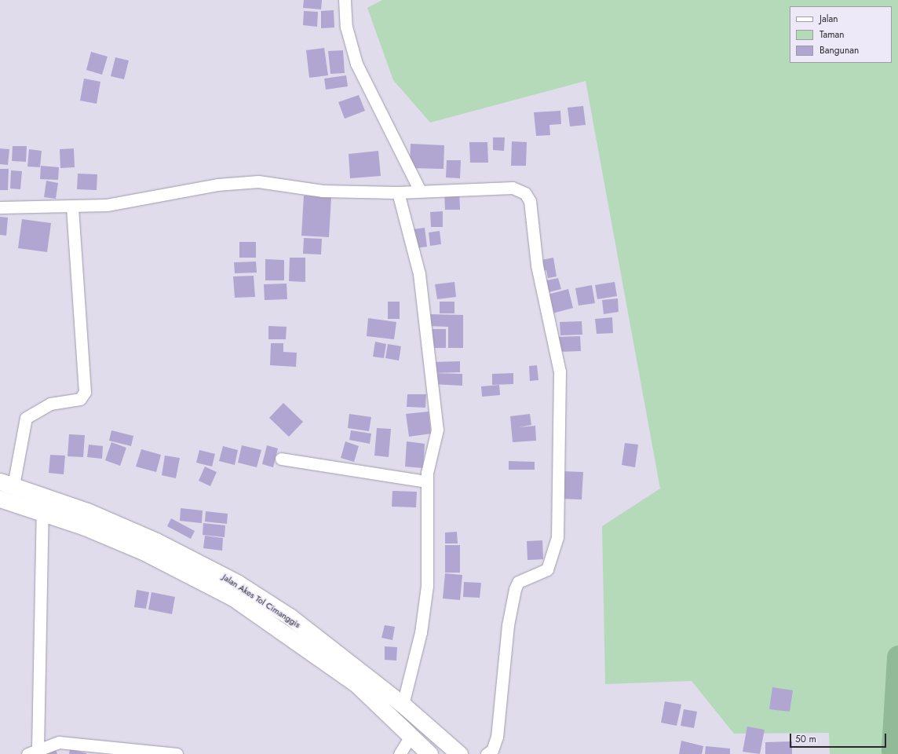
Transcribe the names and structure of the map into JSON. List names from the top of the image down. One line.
{"streets":{"main road":["Jalan Akes Tol Cimanggis"]},"legend":["Jalan","Taman","Bangunan"],"scale_bar":"50 m"}
